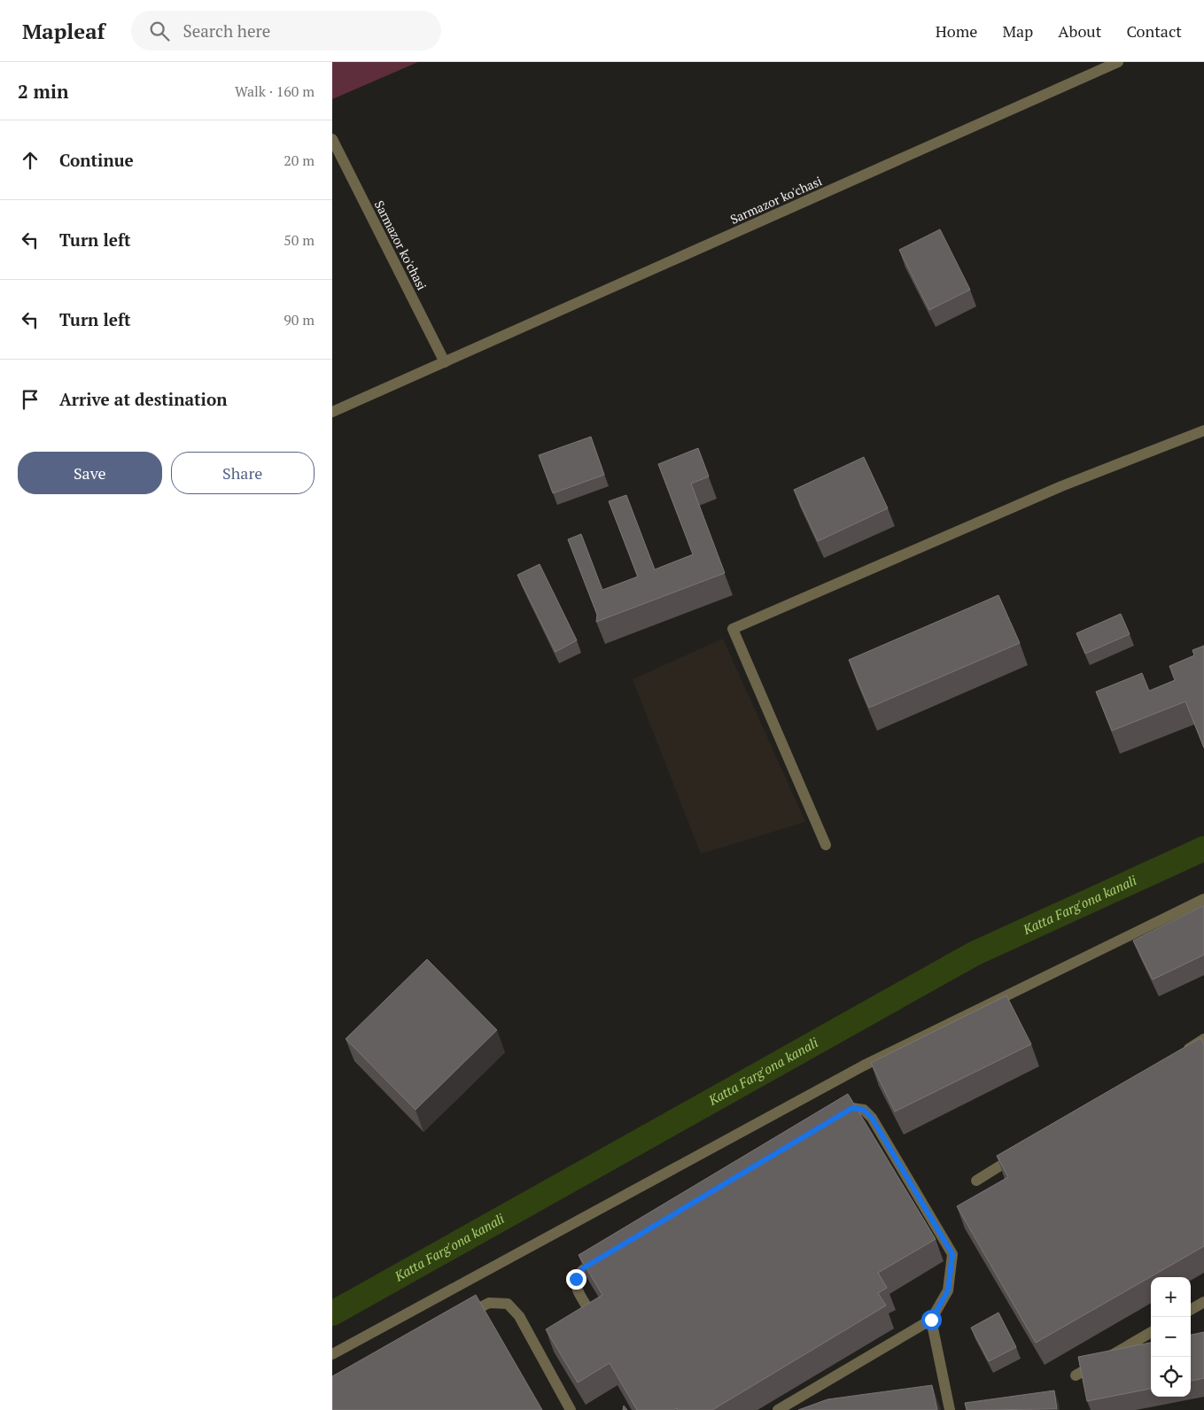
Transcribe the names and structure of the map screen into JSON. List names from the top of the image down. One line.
{"streets":{"street":["Sarmazor ko'chasi"]},"water":["Katta Farg'ona kanali"],"page":{"header":"Mapleaf","search":"Search here","nav":["Home","Map","About","Contact"],"heading":["2 min","Walk · 160 m"],"list":[["Continue","20 m"],["Turn left","50 m"],["Turn left","90 m"],"Arrive at destination"],"buttons":["Save","Share"],"map_buttons":["+","−"]}}
